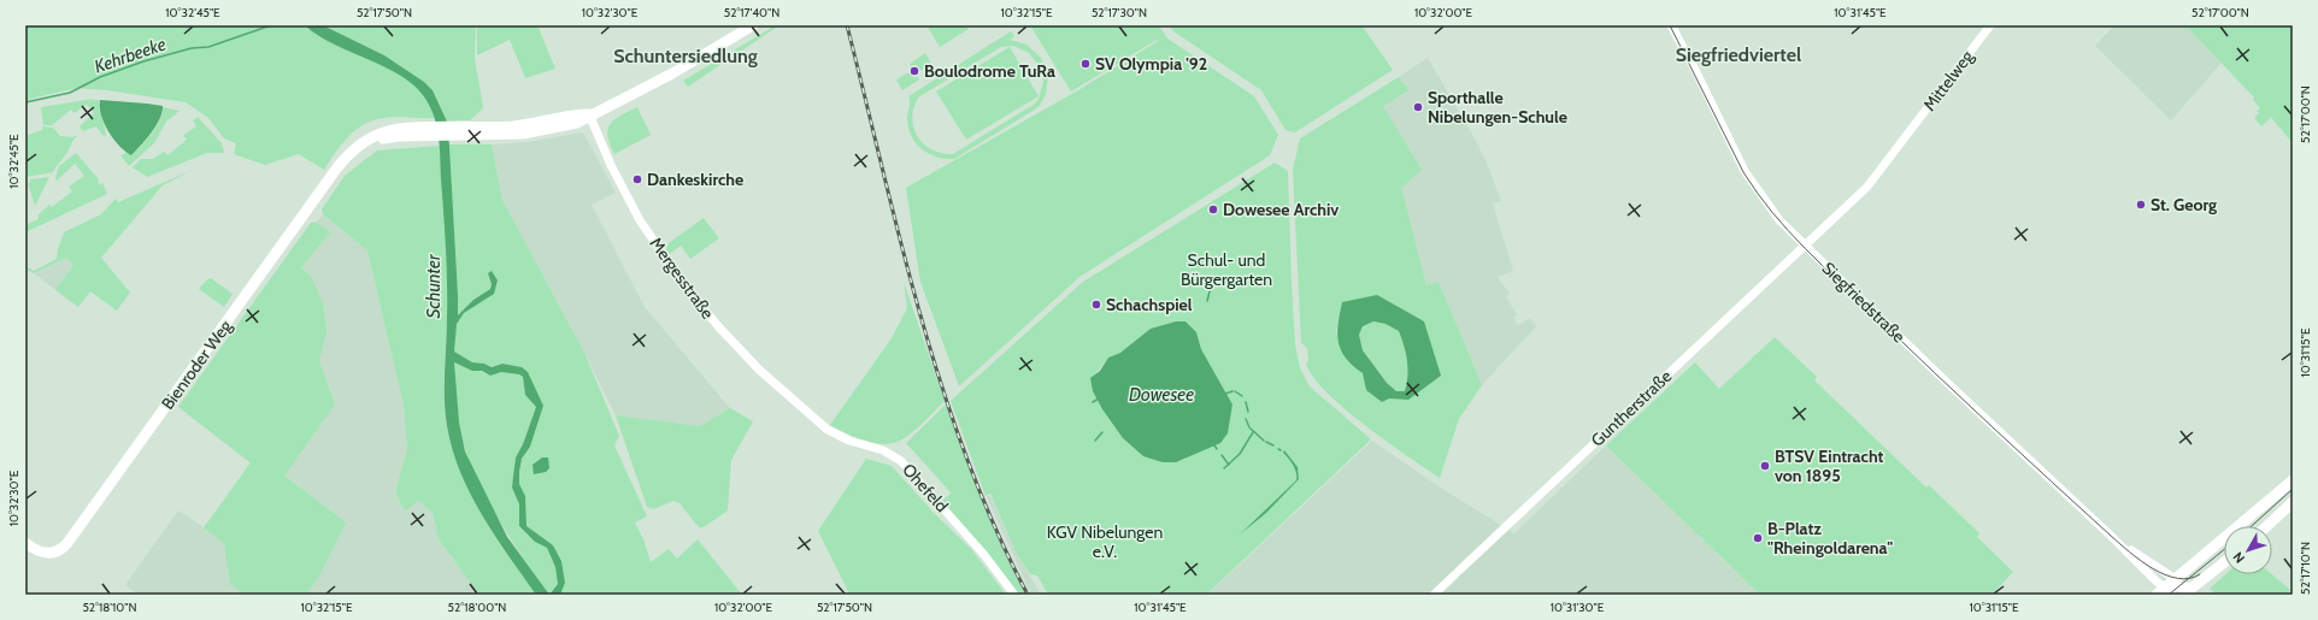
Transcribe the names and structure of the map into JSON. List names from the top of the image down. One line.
{"streets":{"main road":["Bienroder Weg"],"street":["Mittelweg","Mergesstraße","Siegfriedstraße","Guntherstraße","Ohefeld"]},"crossings":[["Mittelweg","Siegfriedstraße"],["Mittelweg","Guntherstraße"],["Mergesstraße","Bienroder Weg"],["Mergesstraße","Ohefeld"],["Siegfriedstraße","Guntherstraße"]],"districts":["Siegfriedviertel","Schuntersiedlung"],"water":["Kehrbeeke","Schunter","Dowesee"],"parks":["Schul- und Bürgergarten","KGV Nibelungen e.V."],"places":["SV Olympia '92","Boulodrome TuRa","Sporthalle Nibelungen-Schule","Dankeskirche","St. Georg","Dowesee Archiv","Schachspiel","BTSV Eintracht von 1895","B-Platz \"Rheingoldarena\""],"north":"bottom left","coordinates":["10°32'45\"E","52°17'50\"N","10°32'30\"E","52°17'40\"N","10°32'15\"E","52°17'30\"N","10°32'00\"E","10°31'45\"E","52°17'00\"N","10°31'15\"E","52°17'10\"N","52°18'10\"N","52°18'00\"N","10°31'30\"E"]}
